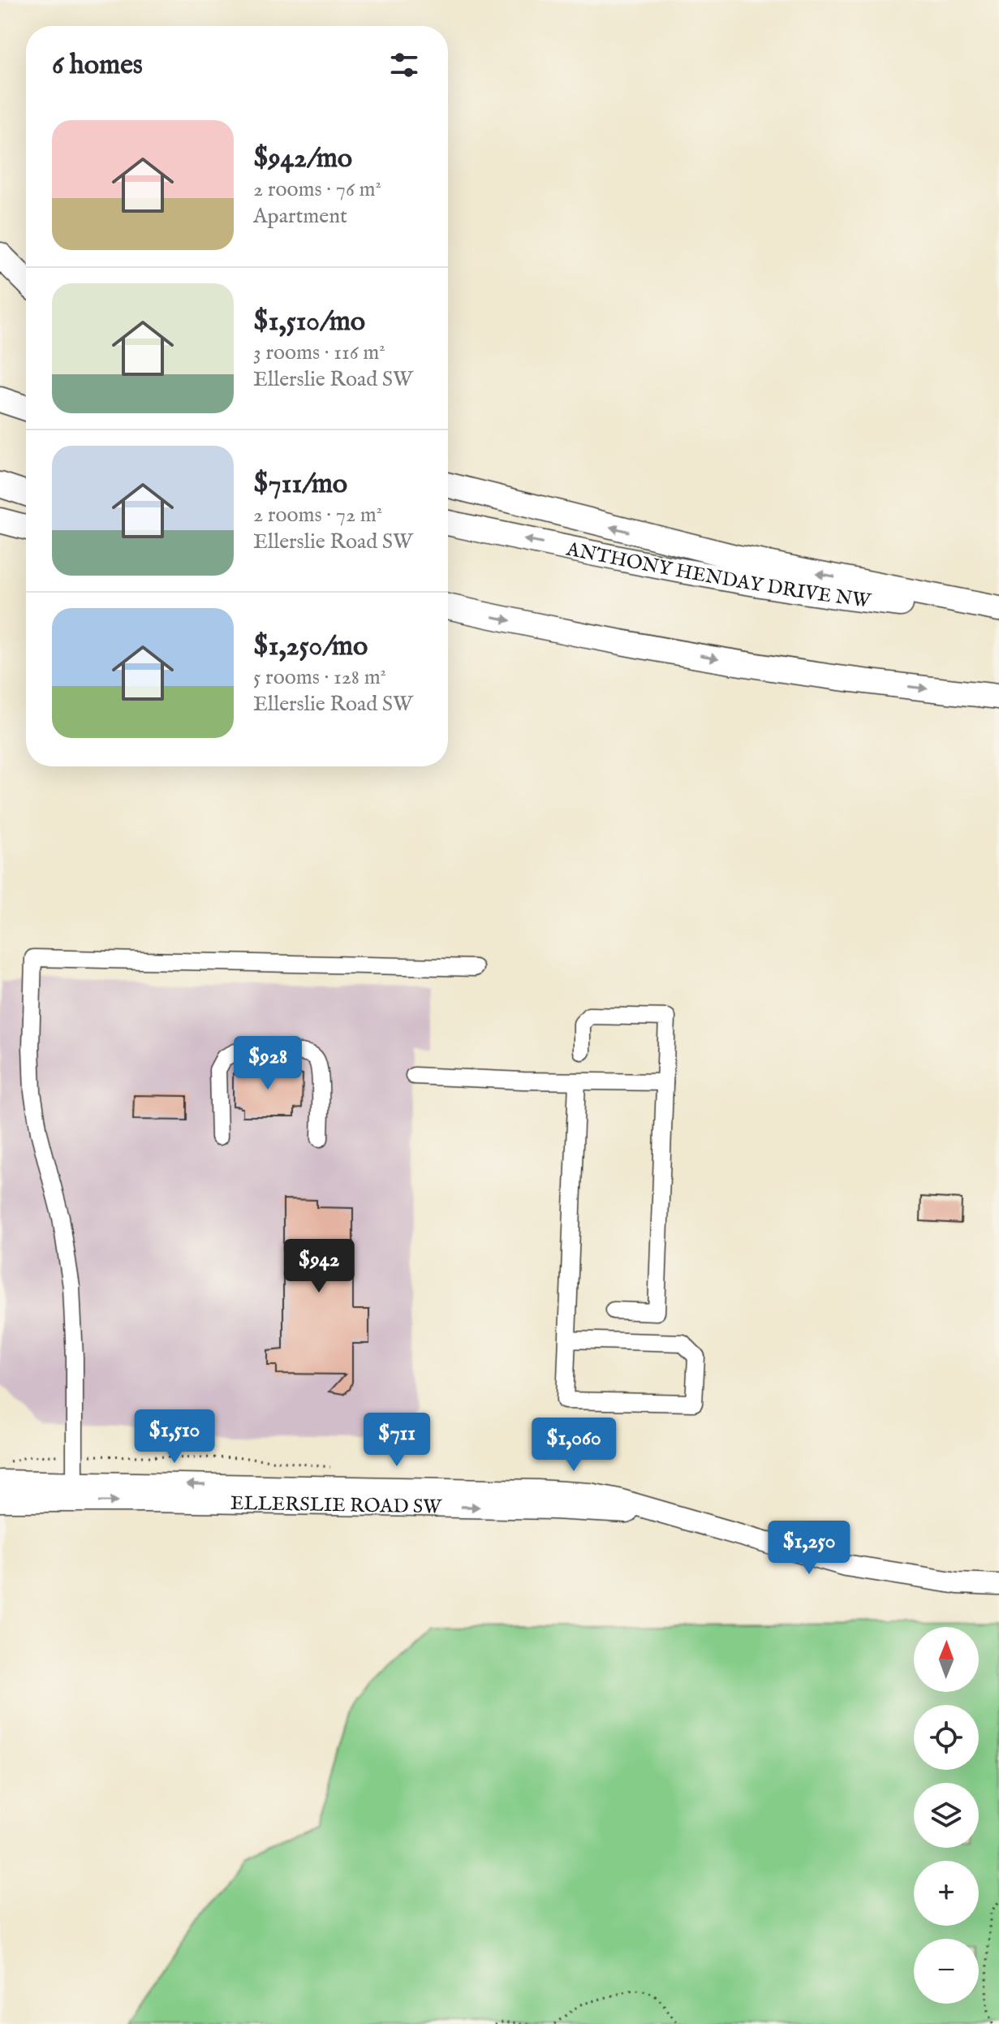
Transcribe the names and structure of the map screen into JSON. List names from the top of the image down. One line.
{"streets":{"highway":["ANTHONY HENDAY DRIVE NW"],"main road":["ELLERSLIE ROAD SW"]},"north":"top","page":{"heading":"6 homes","list":[{"name":"$942/mo","note":"2 rooms · 76 m² · Apartment"},{"name":"$1,510/mo","note":"3 rooms · 116 m² · Ellerslie Road SW"},{"name":"$711/mo","note":"2 rooms · 72 m² · Ellerslie Road SW"},{"name":"$1,250/mo","note":"5 rooms · 128 m² · Ellerslie Road SW"}],"price":["$928","$942","$1,510","$711","$1,060","$1,250"],"map_buttons":["+","−"]}}
